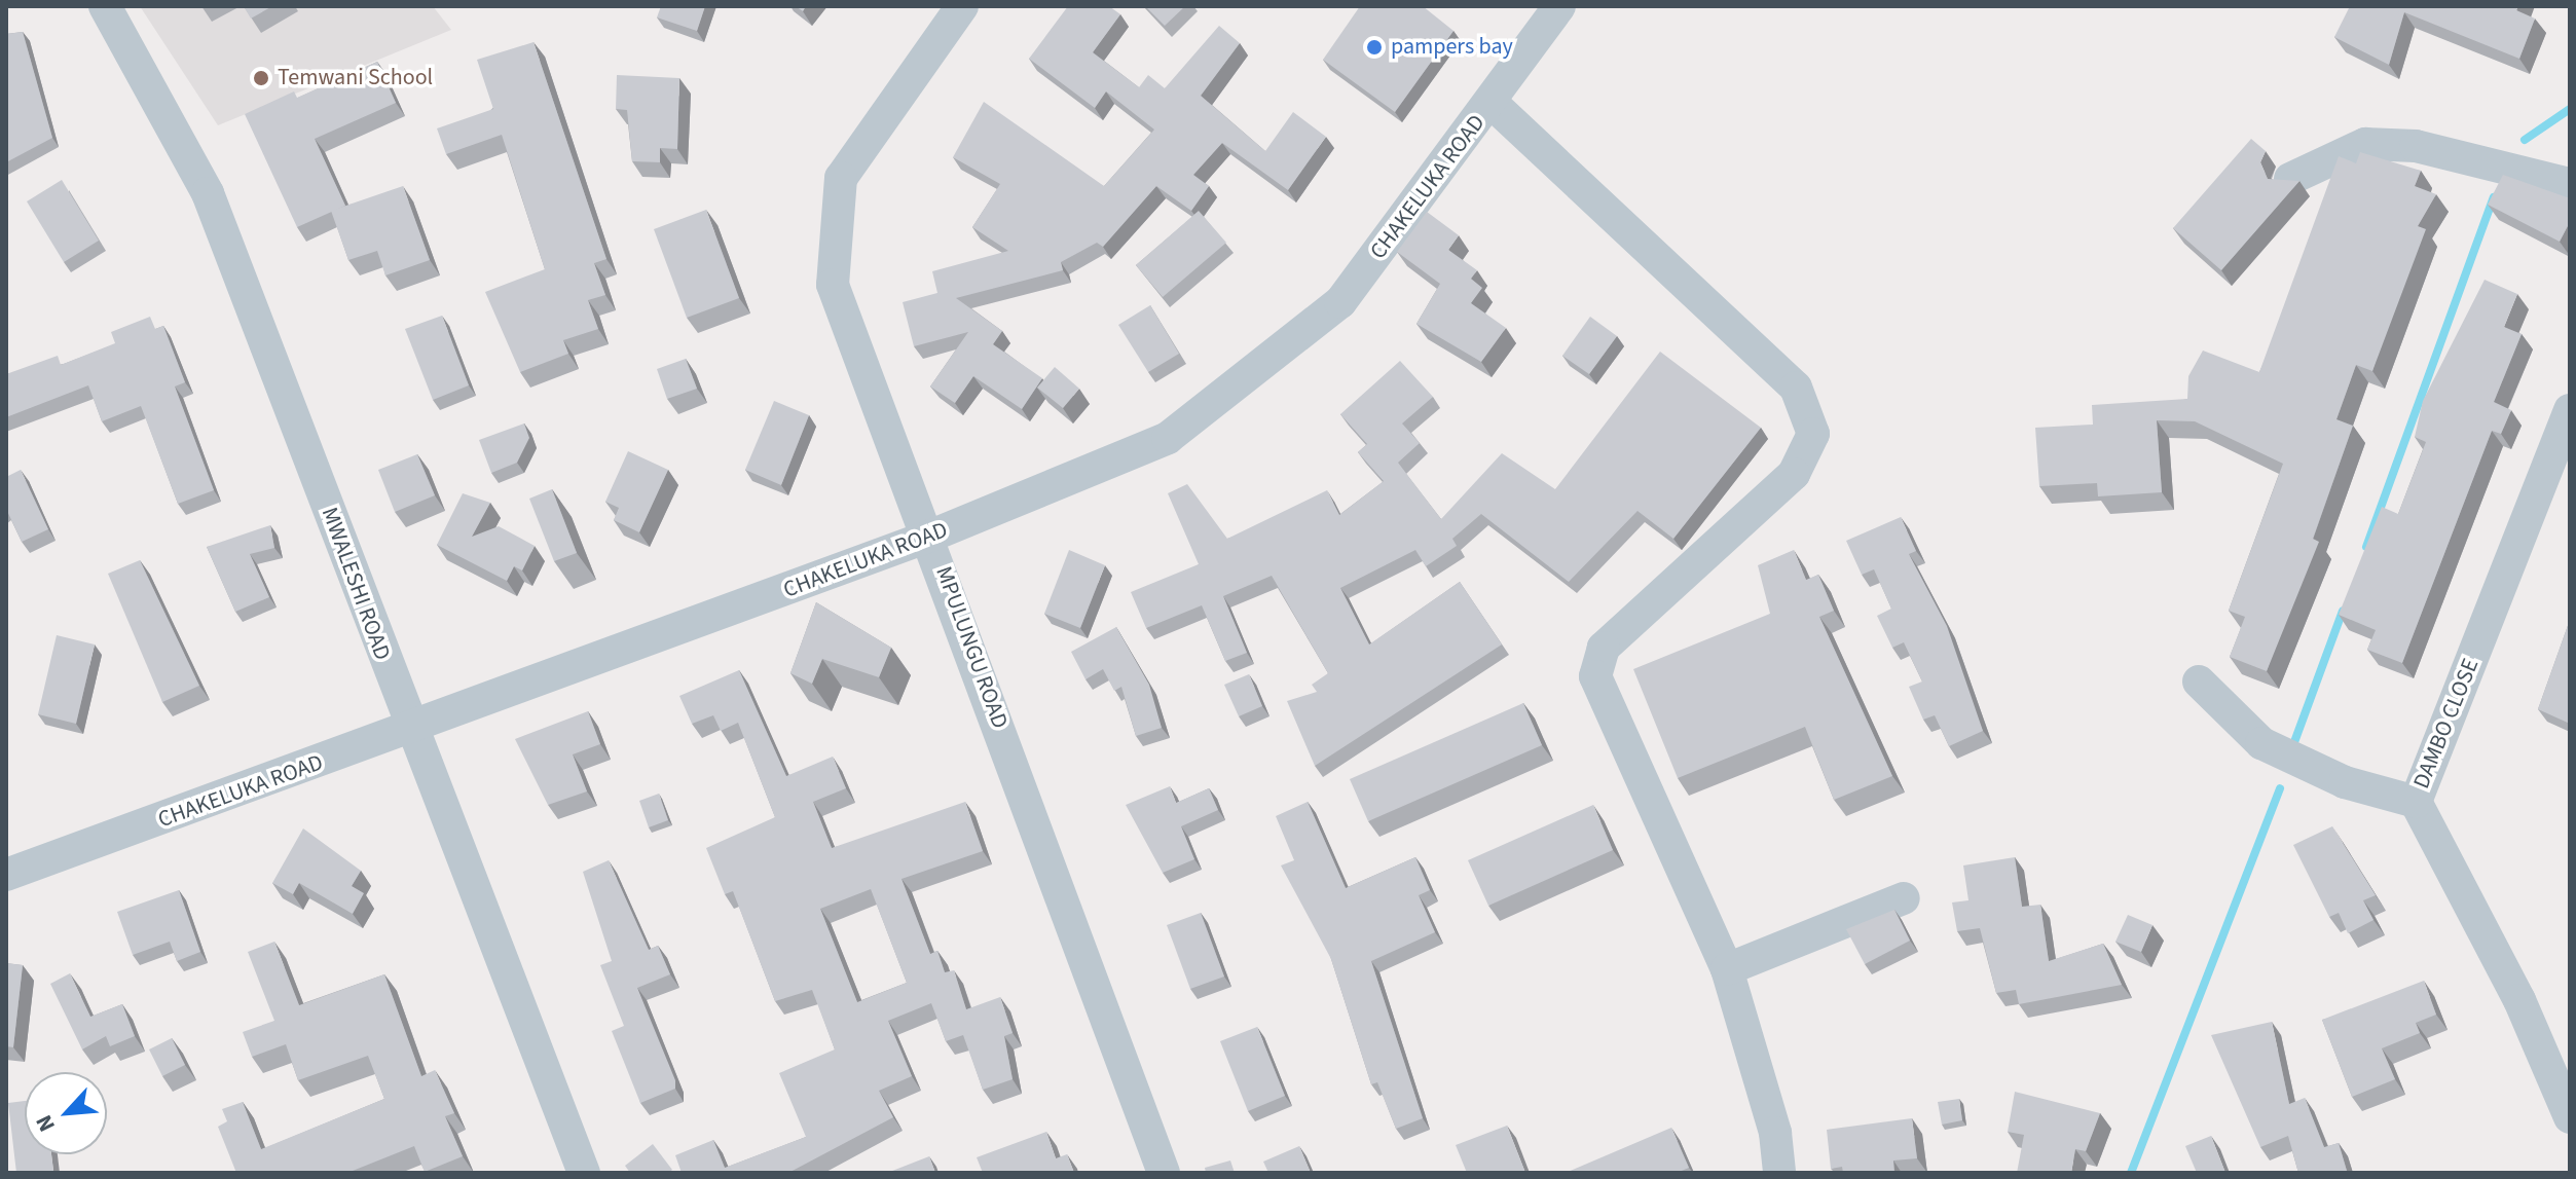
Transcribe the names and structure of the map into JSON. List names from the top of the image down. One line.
{"streets":{"street":["CHAKELUKA ROAD","MWALESHI ROAD","MPULUNGU ROAD","DAMBO CLOSE"]},"crossings":[["CHAKELUKA ROAD","MWALESHI ROAD"],["CHAKELUKA ROAD","MPULUNGU ROAD"]],"places":["pampers bay","Temwani School"],"north":"bottom left"}
